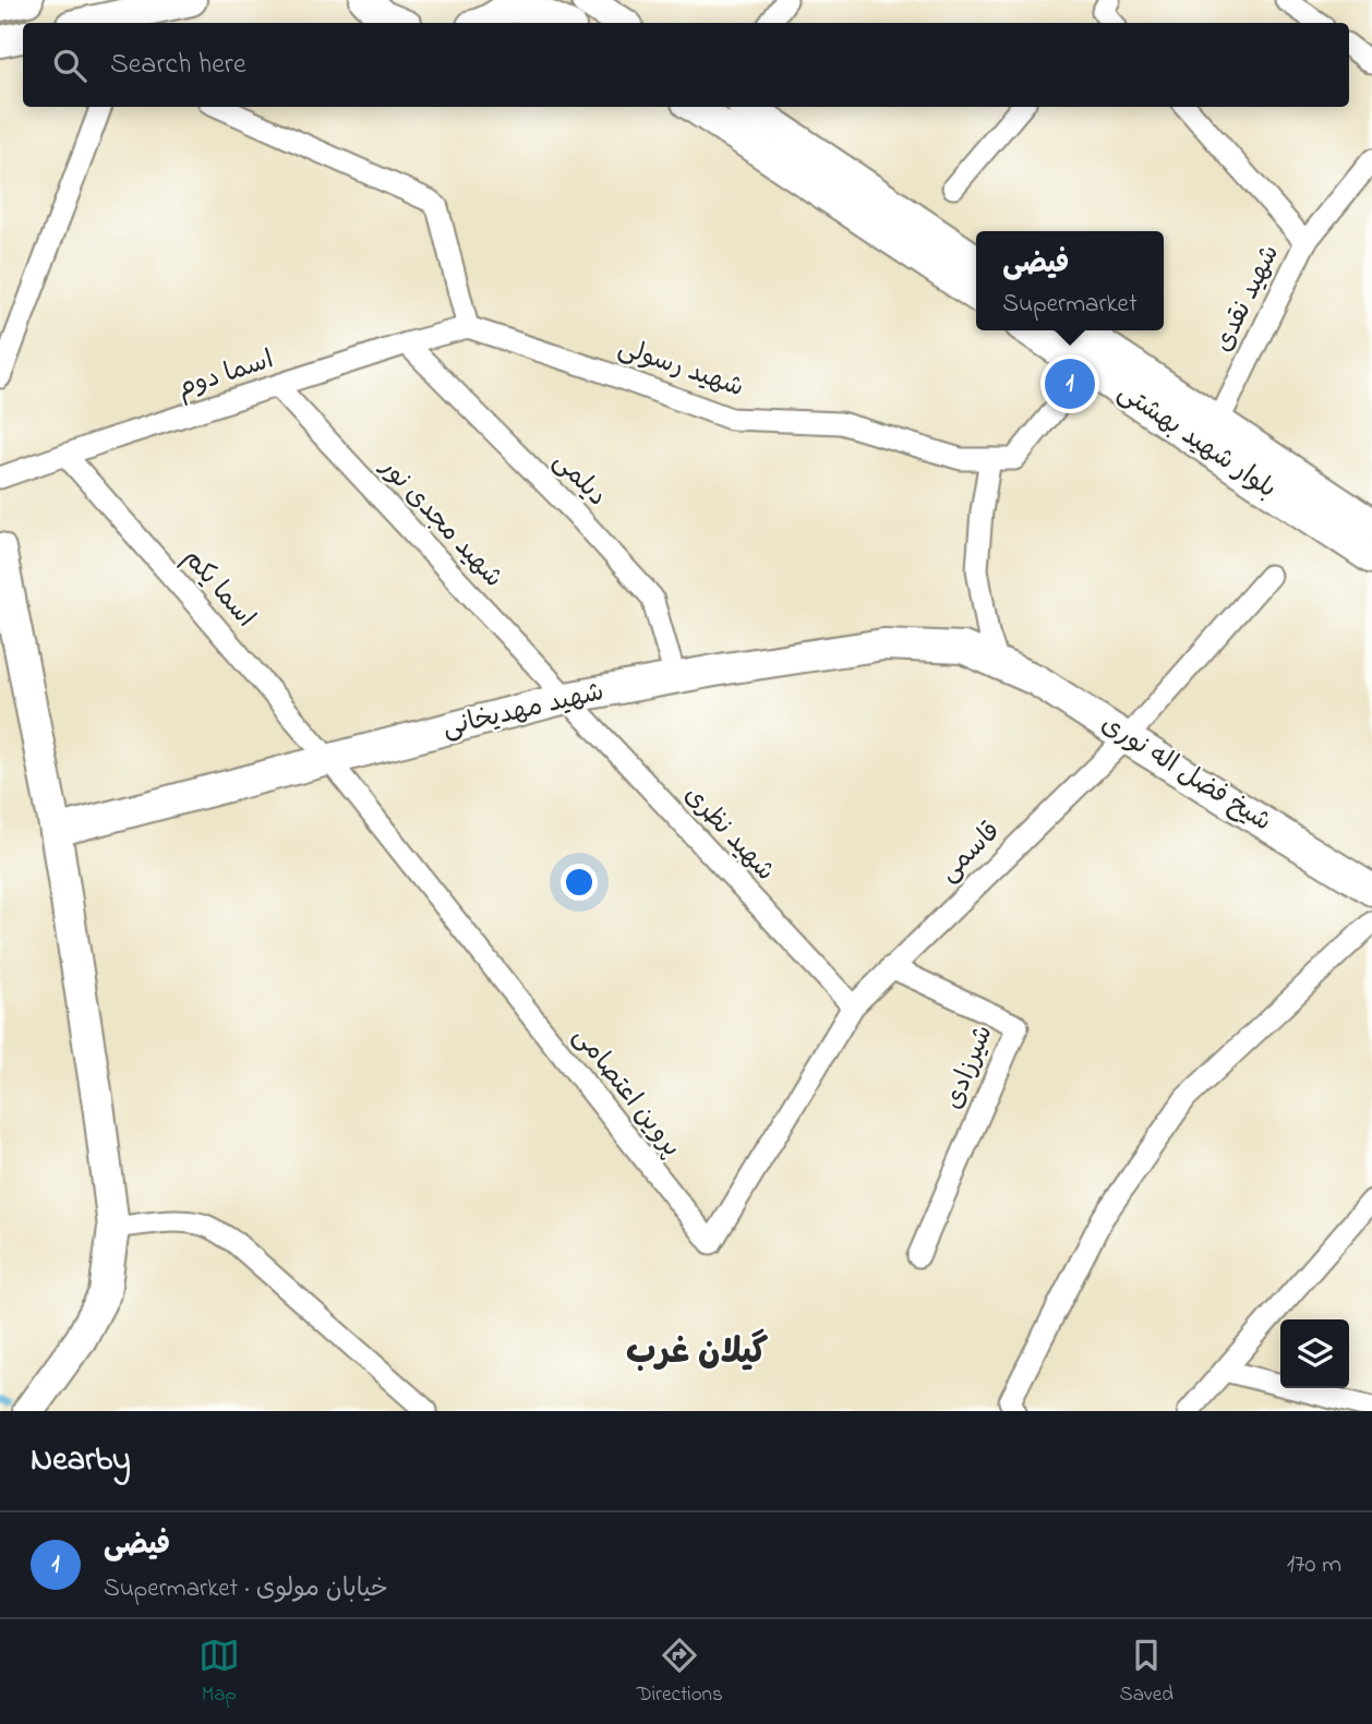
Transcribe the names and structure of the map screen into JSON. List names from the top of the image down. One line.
{"streets":{"street":["شهید نقدی","شهید رسولی","اسما دوم","بلوار شهید بهشتی","دیلمی","شهید مجدی نور","اسما یکم","شهید مهدیخانی","شیخ فضل اله نوری","شهید نظری","قاسمی","شیرزادی","پروین اعتصامی"]},"crossings":[["شهید نقدی","بلوار شهید بهشتی"],["شهید رسولی","اسما دوم"],["شهید رسولی","بلوار شهید بهشتی"],["اسما دوم","دیلمی"],["اسما دوم","شهید مجدی نور"],["اسما دوم","اسما یکم"],["دیلمی","شهید مهدیخانی"],["شهید مجدی نور","شهید مهدیخانی"],["شهید مجدی نور","شهید نظری"],["اسما یکم","شهید مهدیخانی"],["اسما یکم","پروین اعتصامی"],["شهید مهدیخانی","شیخ فضل اله نوری"],["شهید مهدیخانی","شهید نظری"],["شهید مهدیخانی","پروین اعتصامی"],["شیخ فضل اله نوری","قاسمی"],["شهید نظری","قاسمی"],["شهید نظری","پروین اعتصامی"],["قاسمی","شیرزادی"],["قاسمی","پروین اعتصامی"]],"districts":["گیلان غرب"],"page":{"search":"Search here","popup":["فیضی","Supermarket"],"pins":"1","heading":"Nearby","list":[{"mark":"1","name":"فیضی","note":"Supermarket · خیابان مولوی","value":"170 m"}],"nav":["Map","Directions","Saved"]}}
